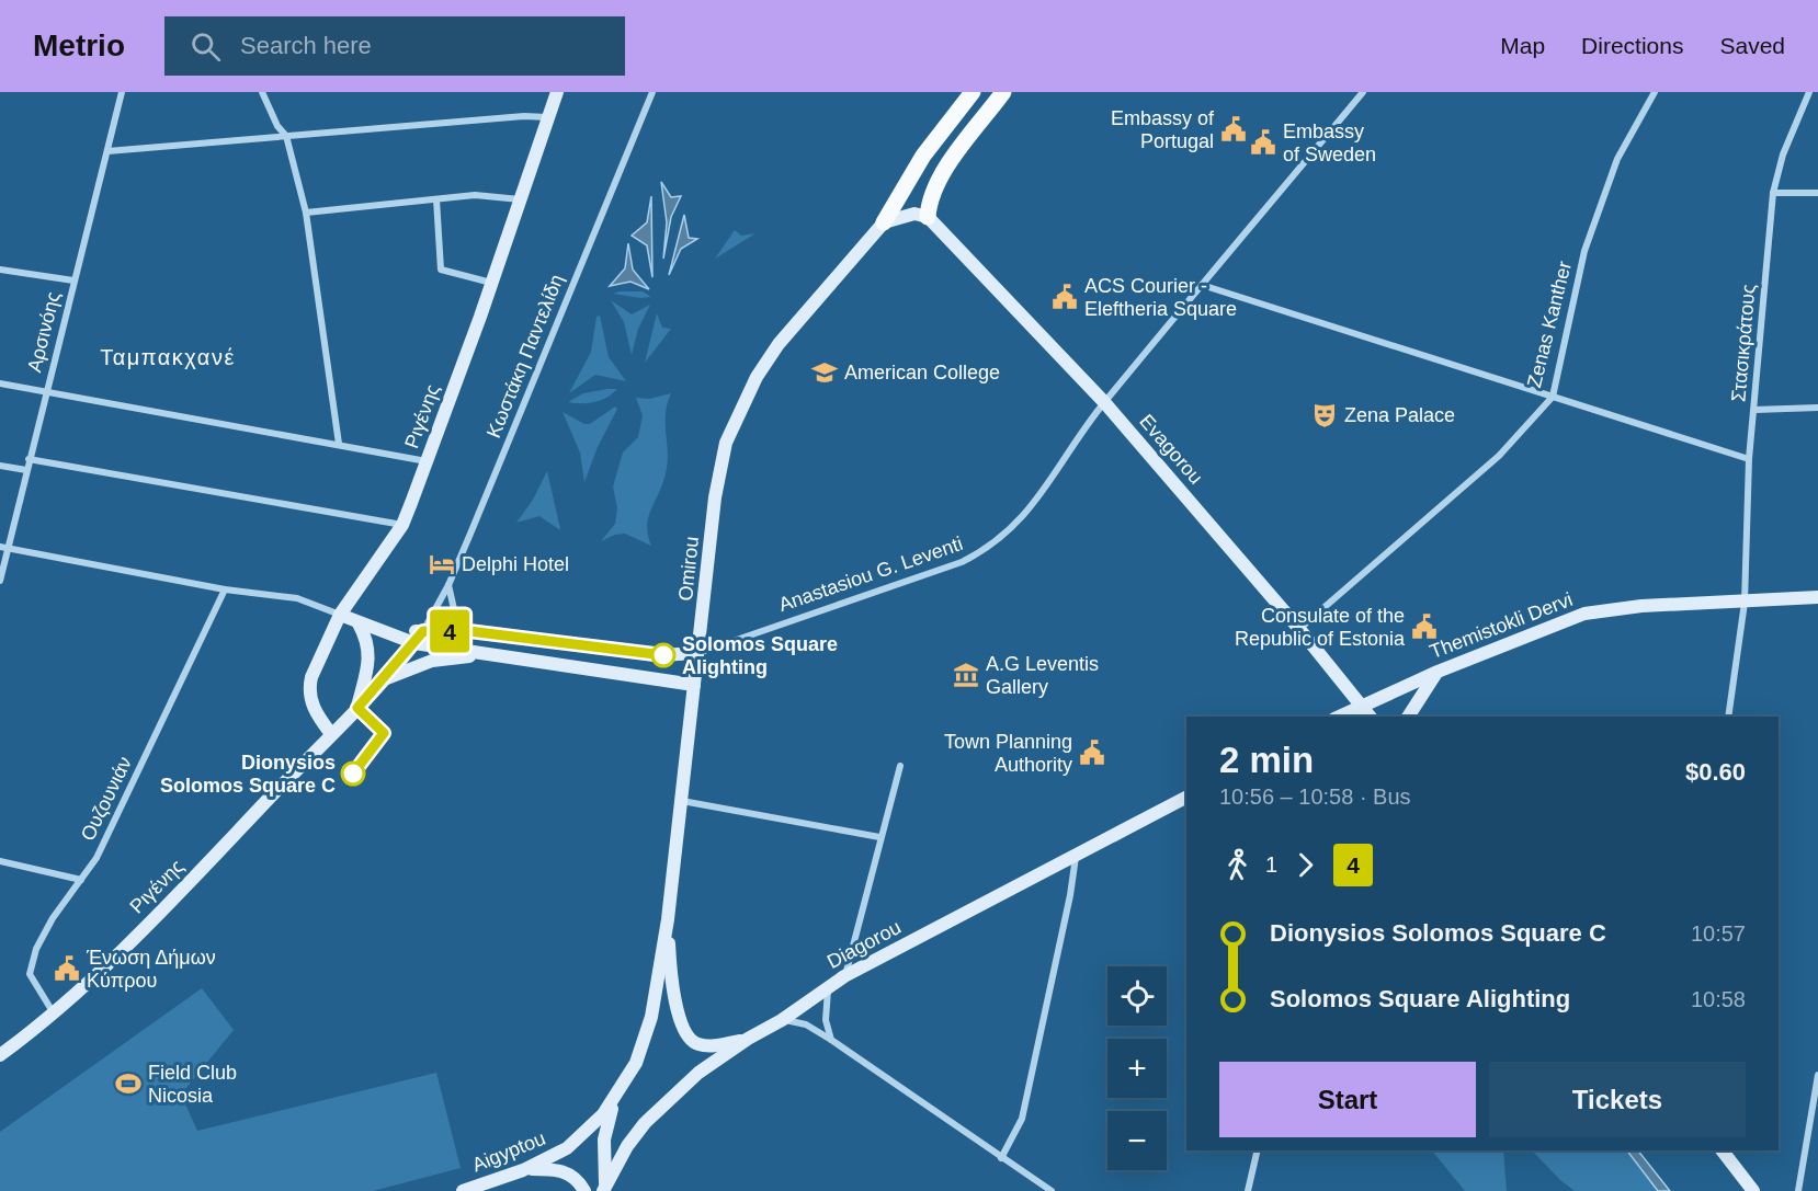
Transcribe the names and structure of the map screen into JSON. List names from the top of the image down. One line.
{"streets":{"street":["Zenas Kanther","Αρσινόης","Στασικράτους","Kωστάκη Παντελίδη","Ριγένης","Evagorou","Omirou","Anastasiou G. Leventi","Themistokli Dervi","Ουζουνιάν","Diagorou","Aigyptou"]},"crossings":[["Zenas Kanther","Evagorou"],["Στασικράτους","Themistokli Dervi"],["Kωστάκη Παντελίδη","Ριγένης"],["Ριγένης","Ουζουνιάν"],["Evagorou","Anastasiou G. Leventi"],["Evagorou","Themistokli Dervi"],["Omirou","Anastasiou G. Leventi"],["Omirou","Aigyptou"]],"districts":["Ταμπακχανέ"],"places":{"public building":["Embassy of Portugal","Embassy of Sweden","ACS Courier - Eleftheria Square","Consulate of the Republic of Estonia","Town Planning Authority","Ένωση Δήμων Κύπρου"],"school or university":["American College"],"theatre":["Zena Palace"],"hotel":["Delphi Hotel"],"other":["Solomos Square Alighting","Dionysios Solomos Square C"],"museum":["A.G Leventis Gallery"],"sports":["Field Club Nicosia"]},"lines":["bus line 4"],"page":{"header":"Metrio","search":"Search here","nav":["Map","Directions","Saved"],"on_map":"4","heading":["2 min","10:56 – 10:58 · Bus","$0.60"],"legs":["1","4"],"list":[{"name":"Dionysios Solomos Square C","value":"10:57"},{"name":"Solomos Square Alighting","value":"10:58"}],"map_buttons":["+","−"],"buttons":["Start","Tickets"]}}
